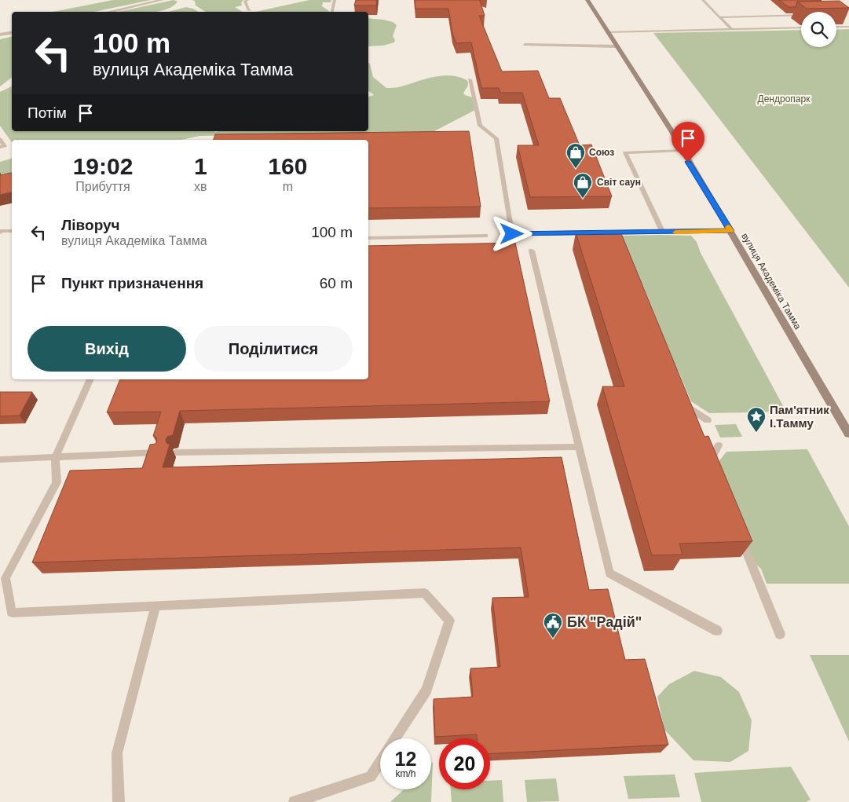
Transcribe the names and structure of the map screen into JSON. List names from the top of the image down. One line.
{"streets":{"main road":["вулиця Академіка Тамма"]},"parks":["Дендропарк"],"places":{"shop":["Союз","Світ саун"],"place":["Пам'ятник І.Тамму"],"public building":["БК \"Радій\""]},"page":{"turn":["100 m","вулиця Академіка Тамма"],"then":"Потім","eta":["19:02","Прибуття","1","хв","160","m"],"list":[{"name":"Ліворуч","note":"вулиця Академіка Тамма","value":"100 m"},{"name":"Пункт призначення","value":"60 m"}],"buttons":["Вихід","Поділитися"],"speed":"12 km/h","limit":"20"}}
